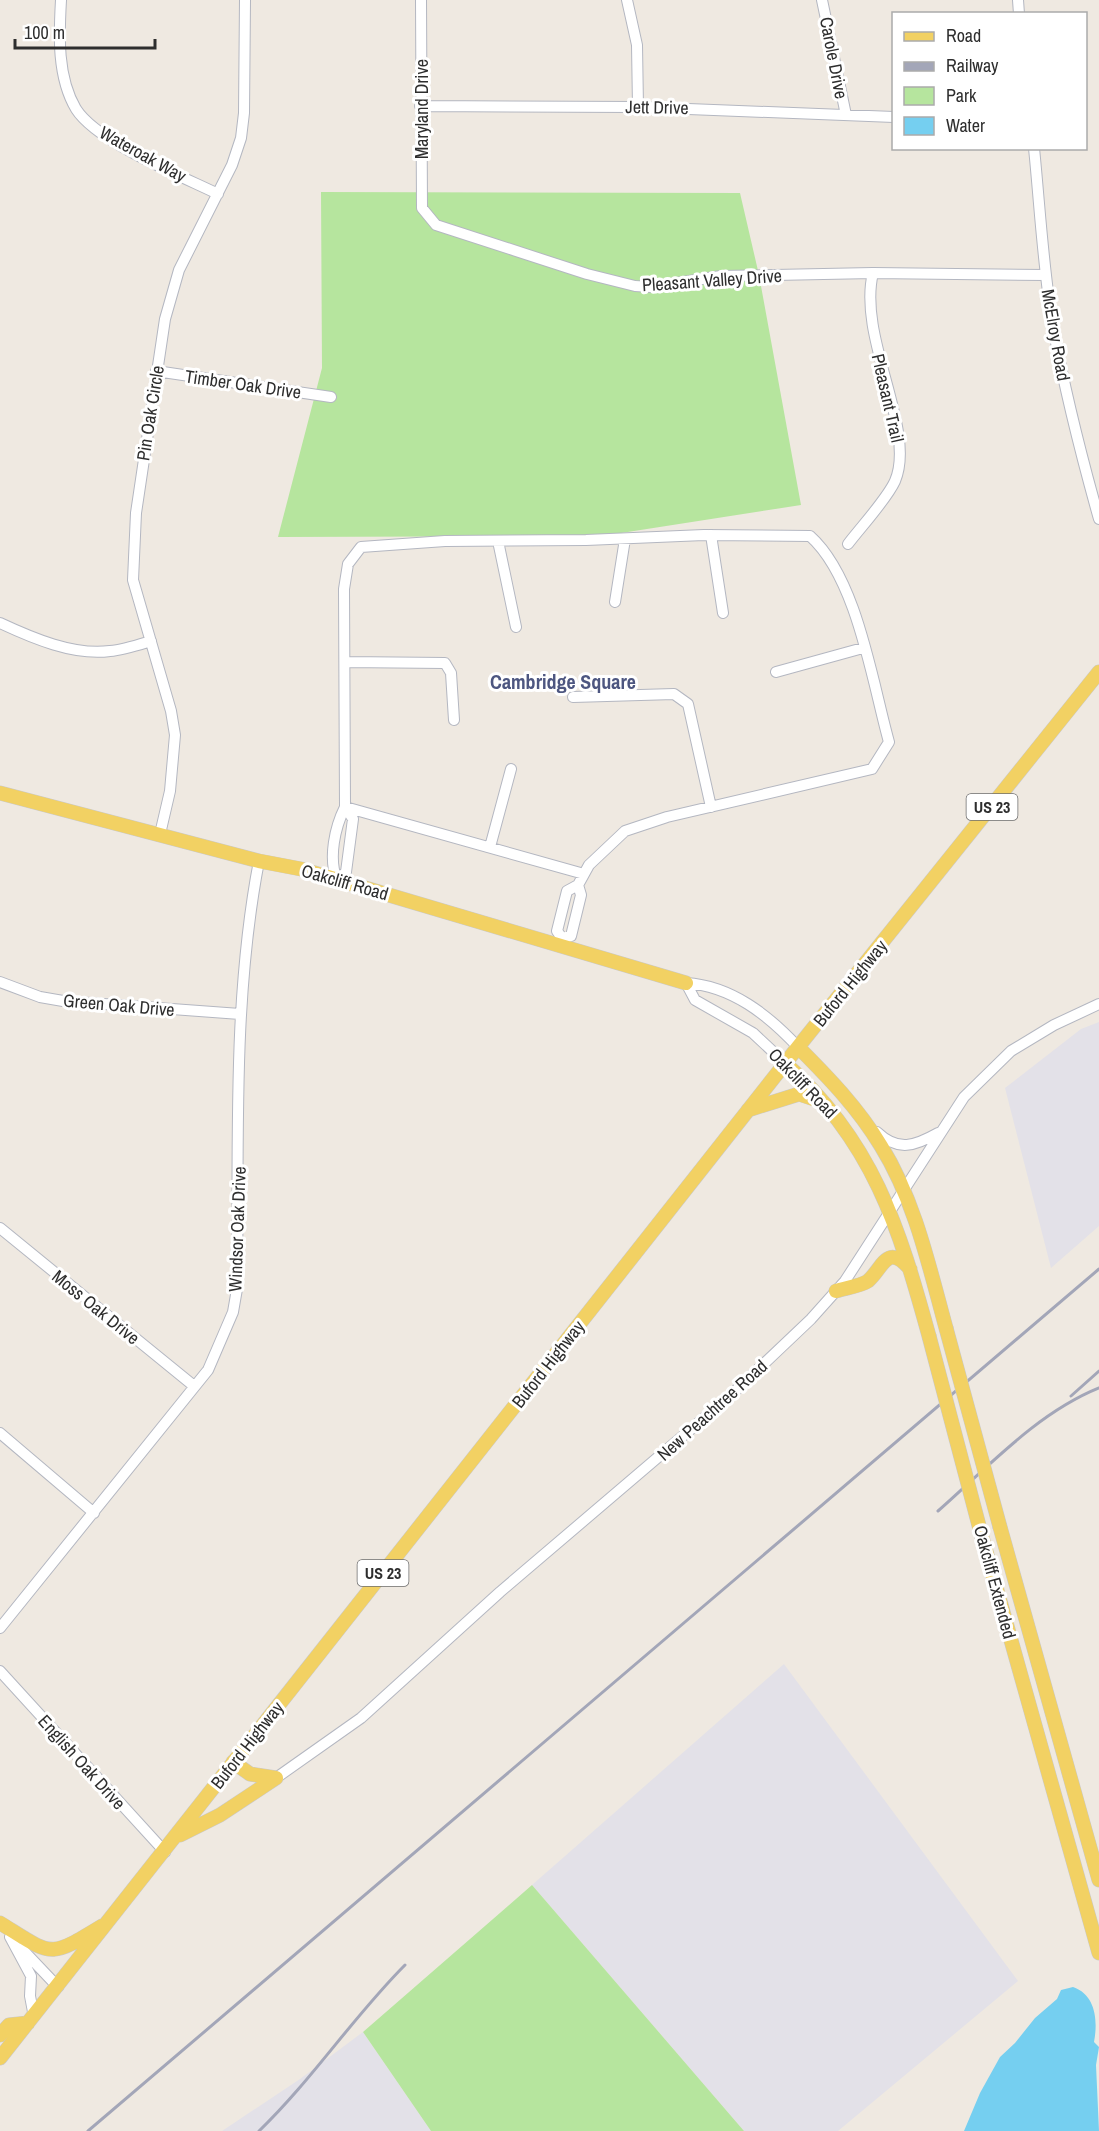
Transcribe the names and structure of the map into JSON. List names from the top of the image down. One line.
{"streets":{"main road":["US 23","Oakcliff Road","Buford Highway","Oakcliff Extended"],"street":["Carole Drive","Jett Drive","Maryland Drive","Wateroak Way","Pleasant Valley Drive","McElroy Road","Timber Oak Drive","Pleasant Trail","Pin Oak Circle","Green Oak Drive","Windsor Oak Drive","Moss Oak Drive","New Peachtree Road","English Oak Drive"]},"crossings":[["Carole Drive","Jett Drive"],["Jett Drive","Maryland Drive"],["Maryland Drive","Pleasant Valley Drive"],["Wateroak Way","Pin Oak Circle"],["Pleasant Valley Drive","McElroy Road"],["Pleasant Valley Drive","Pleasant Trail"],["Timber Oak Drive","Pin Oak Circle"],["Pin Oak Circle","Oakcliff Road"],["Oakcliff Road","Buford Highway"],["Oakcliff Road","Windsor Oak Drive"],["Oakcliff Road","New Peachtree Road"],["Oakcliff Road","Oakcliff Extended"],["Buford Highway","English Oak Drive"],["Green Oak Drive","Windsor Oak Drive"],["Windsor Oak Drive","Moss Oak Drive"],["New Peachtree Road","Oakcliff Extended"]],"districts":["Cambridge Square"],"legend":["Road","Railway","Park","Water"],"scale_bar":"100 m"}
